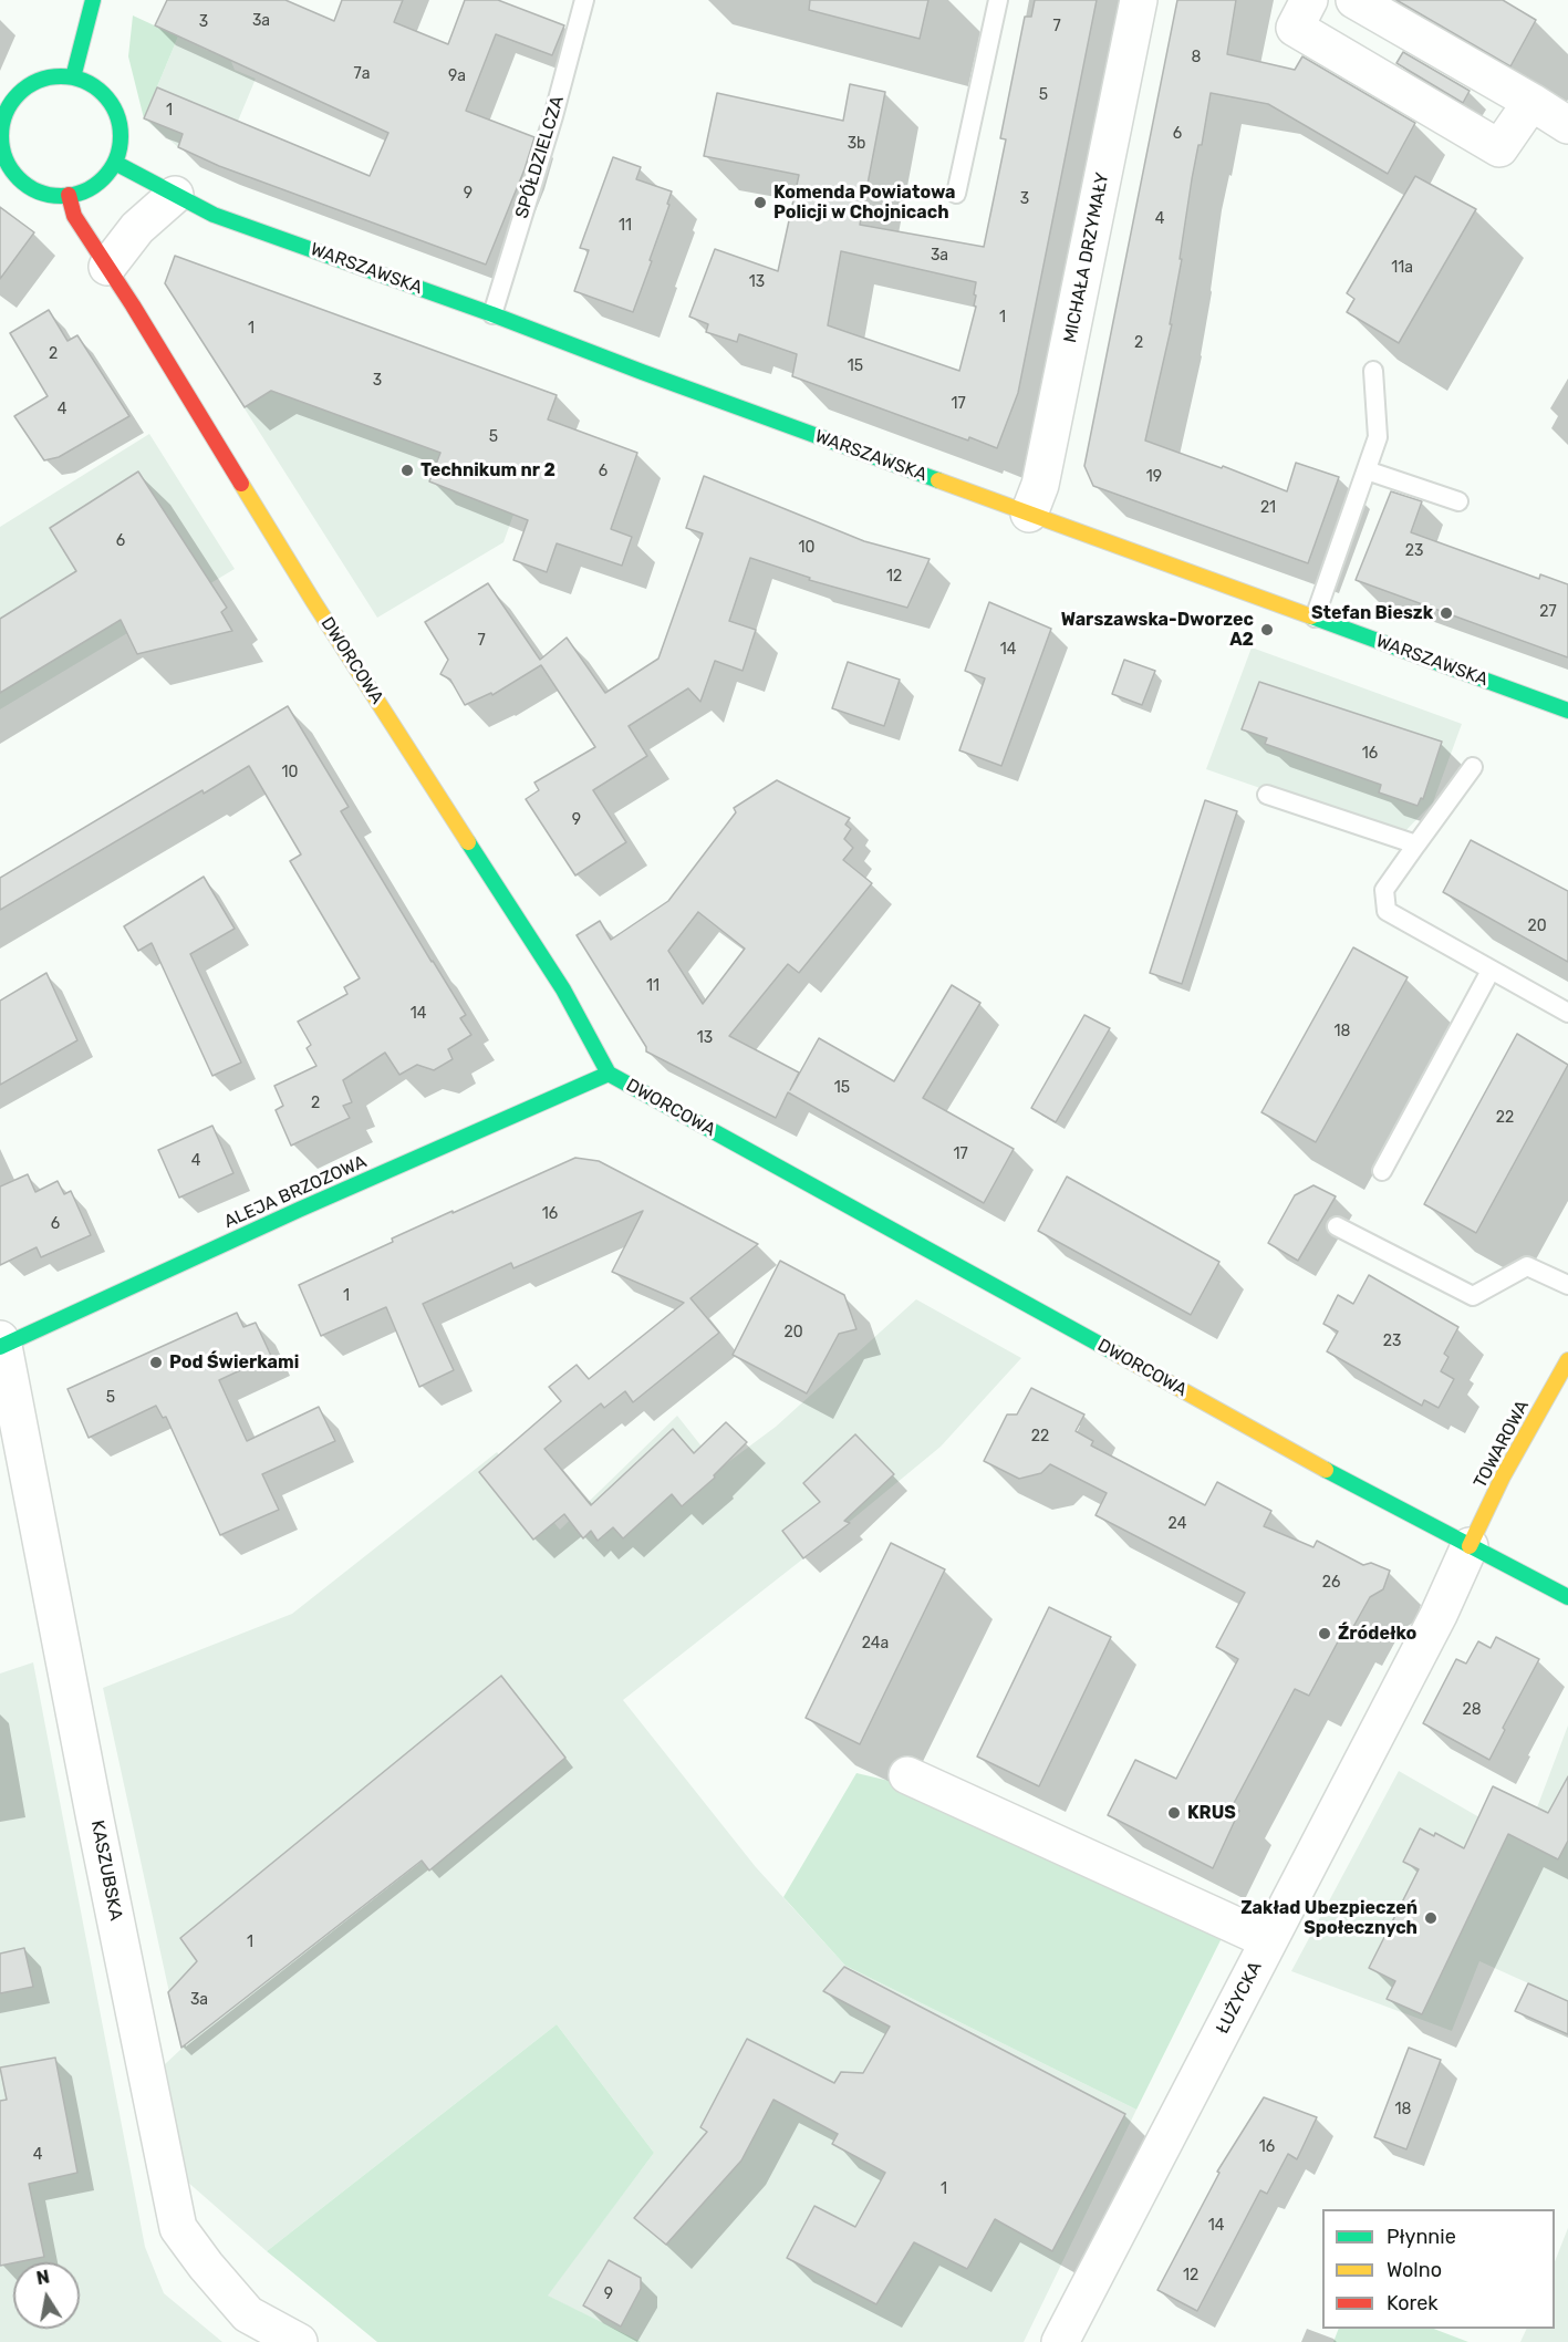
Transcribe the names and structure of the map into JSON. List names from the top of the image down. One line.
{"streets":{"street":["MICHAŁA DRZYMAŁY","WARSZAWSKA","DWORCOWA","ALEJA BRZOZOWA","TOWAROWA","KASZUBSKA","ŁUŻYCKA"],"lane":["SPÓŁDZIELCZA"]},"crossings":[["SPÓŁDZIELCZA","WARSZAWSKA"],["MICHAŁA DRZYMAŁY","WARSZAWSKA"],["WARSZAWSKA","DWORCOWA"],["DWORCOWA","ALEJA BRZOZOWA"],["DWORCOWA","TOWAROWA"],["DWORCOWA","ŁUŻYCKA"],["ALEJA BRZOZOWA","KASZUBSKA"],["TOWAROWA","ŁUŻYCKA"]],"places":["Komenda Powiatowa Policji w Chojnicach","Technikum nr 2","Stefan Bieszk","Warszawska-Dworzec A2","Pod Świerkami","Źródełko","KRUS","Zakład Ubezpieczeń Społecznych"],"house_numbers":["3a","3","7","8","7a","9a","5","1","6","3b","9","3","4","11","3a","11a","13","1","1","2","2","15","3","17","4","5","6","19","21","6","10","23","12","27","7","14","16","10","9","20","11","14","18","13","15","2","22","17","4","16","6","1","20","23","5","22","24","26","24a","28","1","3a","18","16","4","1","14","12","9"],"legend":["Płynnie","Wolno","Korek"],"north":"top"}
